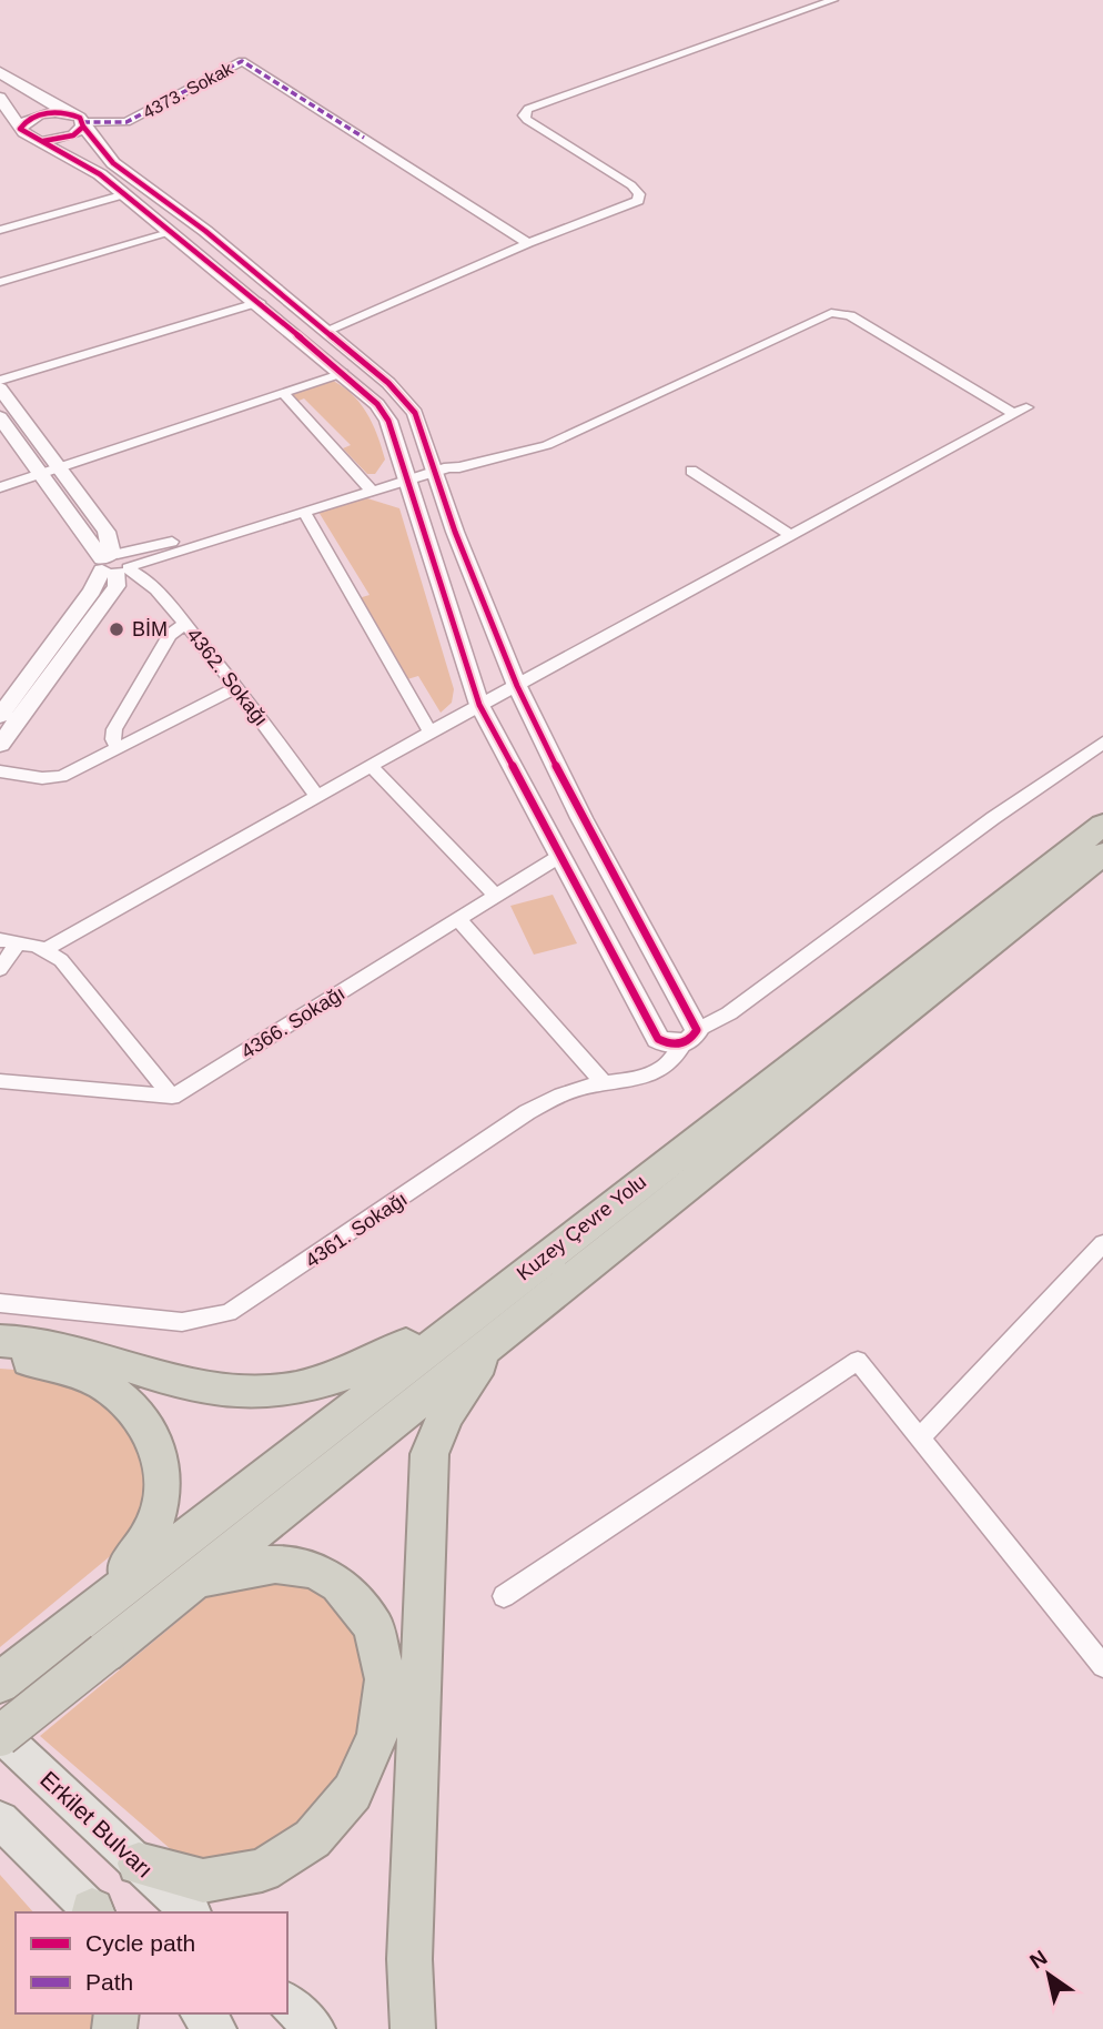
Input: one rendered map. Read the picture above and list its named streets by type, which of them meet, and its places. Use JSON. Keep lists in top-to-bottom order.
{
  "streets": {
    "highway": ["Kuzey Çevre Yolu"],
    "main road": ["Erkilet Bulvarı"],
    "street": [
      "4373. Sokak",
      "4362. Sokağı",
      "4366. Sokağı",
      "4361. Sokağı"
    ]
  },
  "crossings": [
    ["Kuzey Çevre Yolu", "Erkilet Bulvarı"]
  ],
  "places": ["BİM"],
  "legend": ["Cycle path", "Path"],
  "north": "top left"
}
